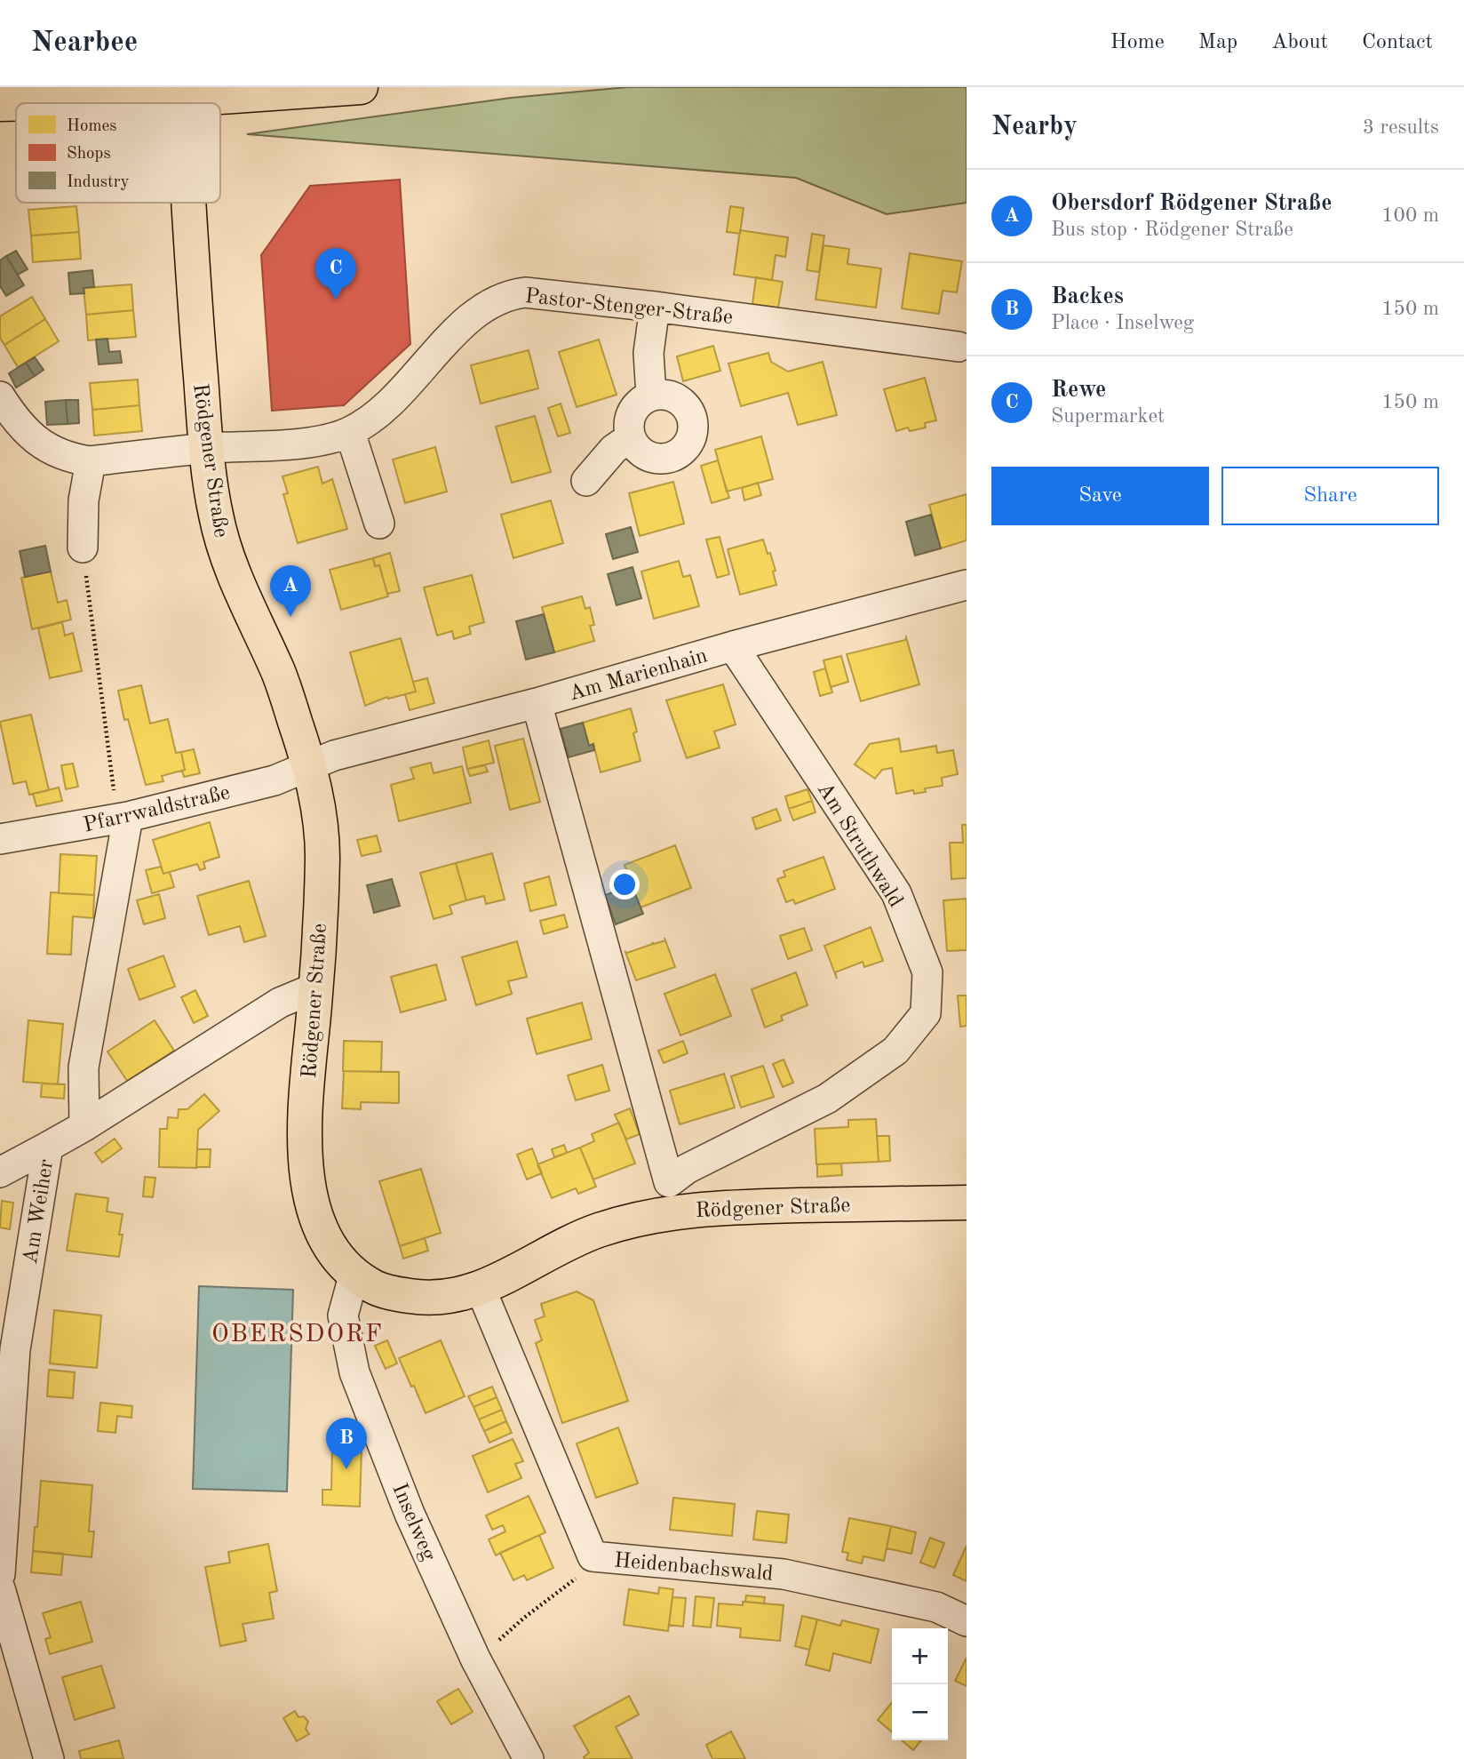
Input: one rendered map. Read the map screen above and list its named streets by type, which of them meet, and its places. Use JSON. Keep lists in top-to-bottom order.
{
  "streets": {
    "main road": ["Rödgener Straße"],
    "street": [
      "Pastor-Stenger-Straße",
      "Am Marienhain",
      "Pfarrwaldstraße",
      "Am Struthwald",
      "Am Weiher",
      "Inselweg",
      "Heidenbachswald"
    ]
  },
  "crossings": [
    ["Pastor-Stenger-Straße", "Rödgener Straße"],
    ["Rödgener Straße", "Am Marienhain"],
    ["Rödgener Straße", "Pfarrwaldstraße"],
    ["Rödgener Straße", "Am Struthwald"],
    ["Rödgener Straße", "Am Weiher"],
    ["Rödgener Straße", "Inselweg"],
    ["Rödgener Straße", "Heidenbachswald"],
    ["Am Marienhain", "Pfarrwaldstraße"],
    ["Am Marienhain", "Am Struthwald"]
  ],
  "districts": ["OBERSDORF"],
  "legend": ["Homes", "Shops", "Industry"],
  "page": {
    "header": "Nearbee",
    "nav": [
      "Home",
      "Map",
      "About",
      "Contact"
    ],
    "heading": ["Nearby", "3 results"],
    "list": [
      {
        "mark": "A",
        "name": "Obersdorf Rödgener Straße",
        "note": "Bus stop · Rödgener Straße",
        "value": "100 m"
      },
      {
        "mark": "B",
        "name": "Backes",
        "note": "Place · Inselweg",
        "value": "150 m"
      },
      {
        "mark": "C",
        "name": "Rewe",
        "note": "Supermarket",
        "value": "150 m"
      }
    ],
    "pins": ["C", "A", "B"],
    "buttons": ["Save", "Share"],
    "map_buttons": ["+", "−"]
  }
}
